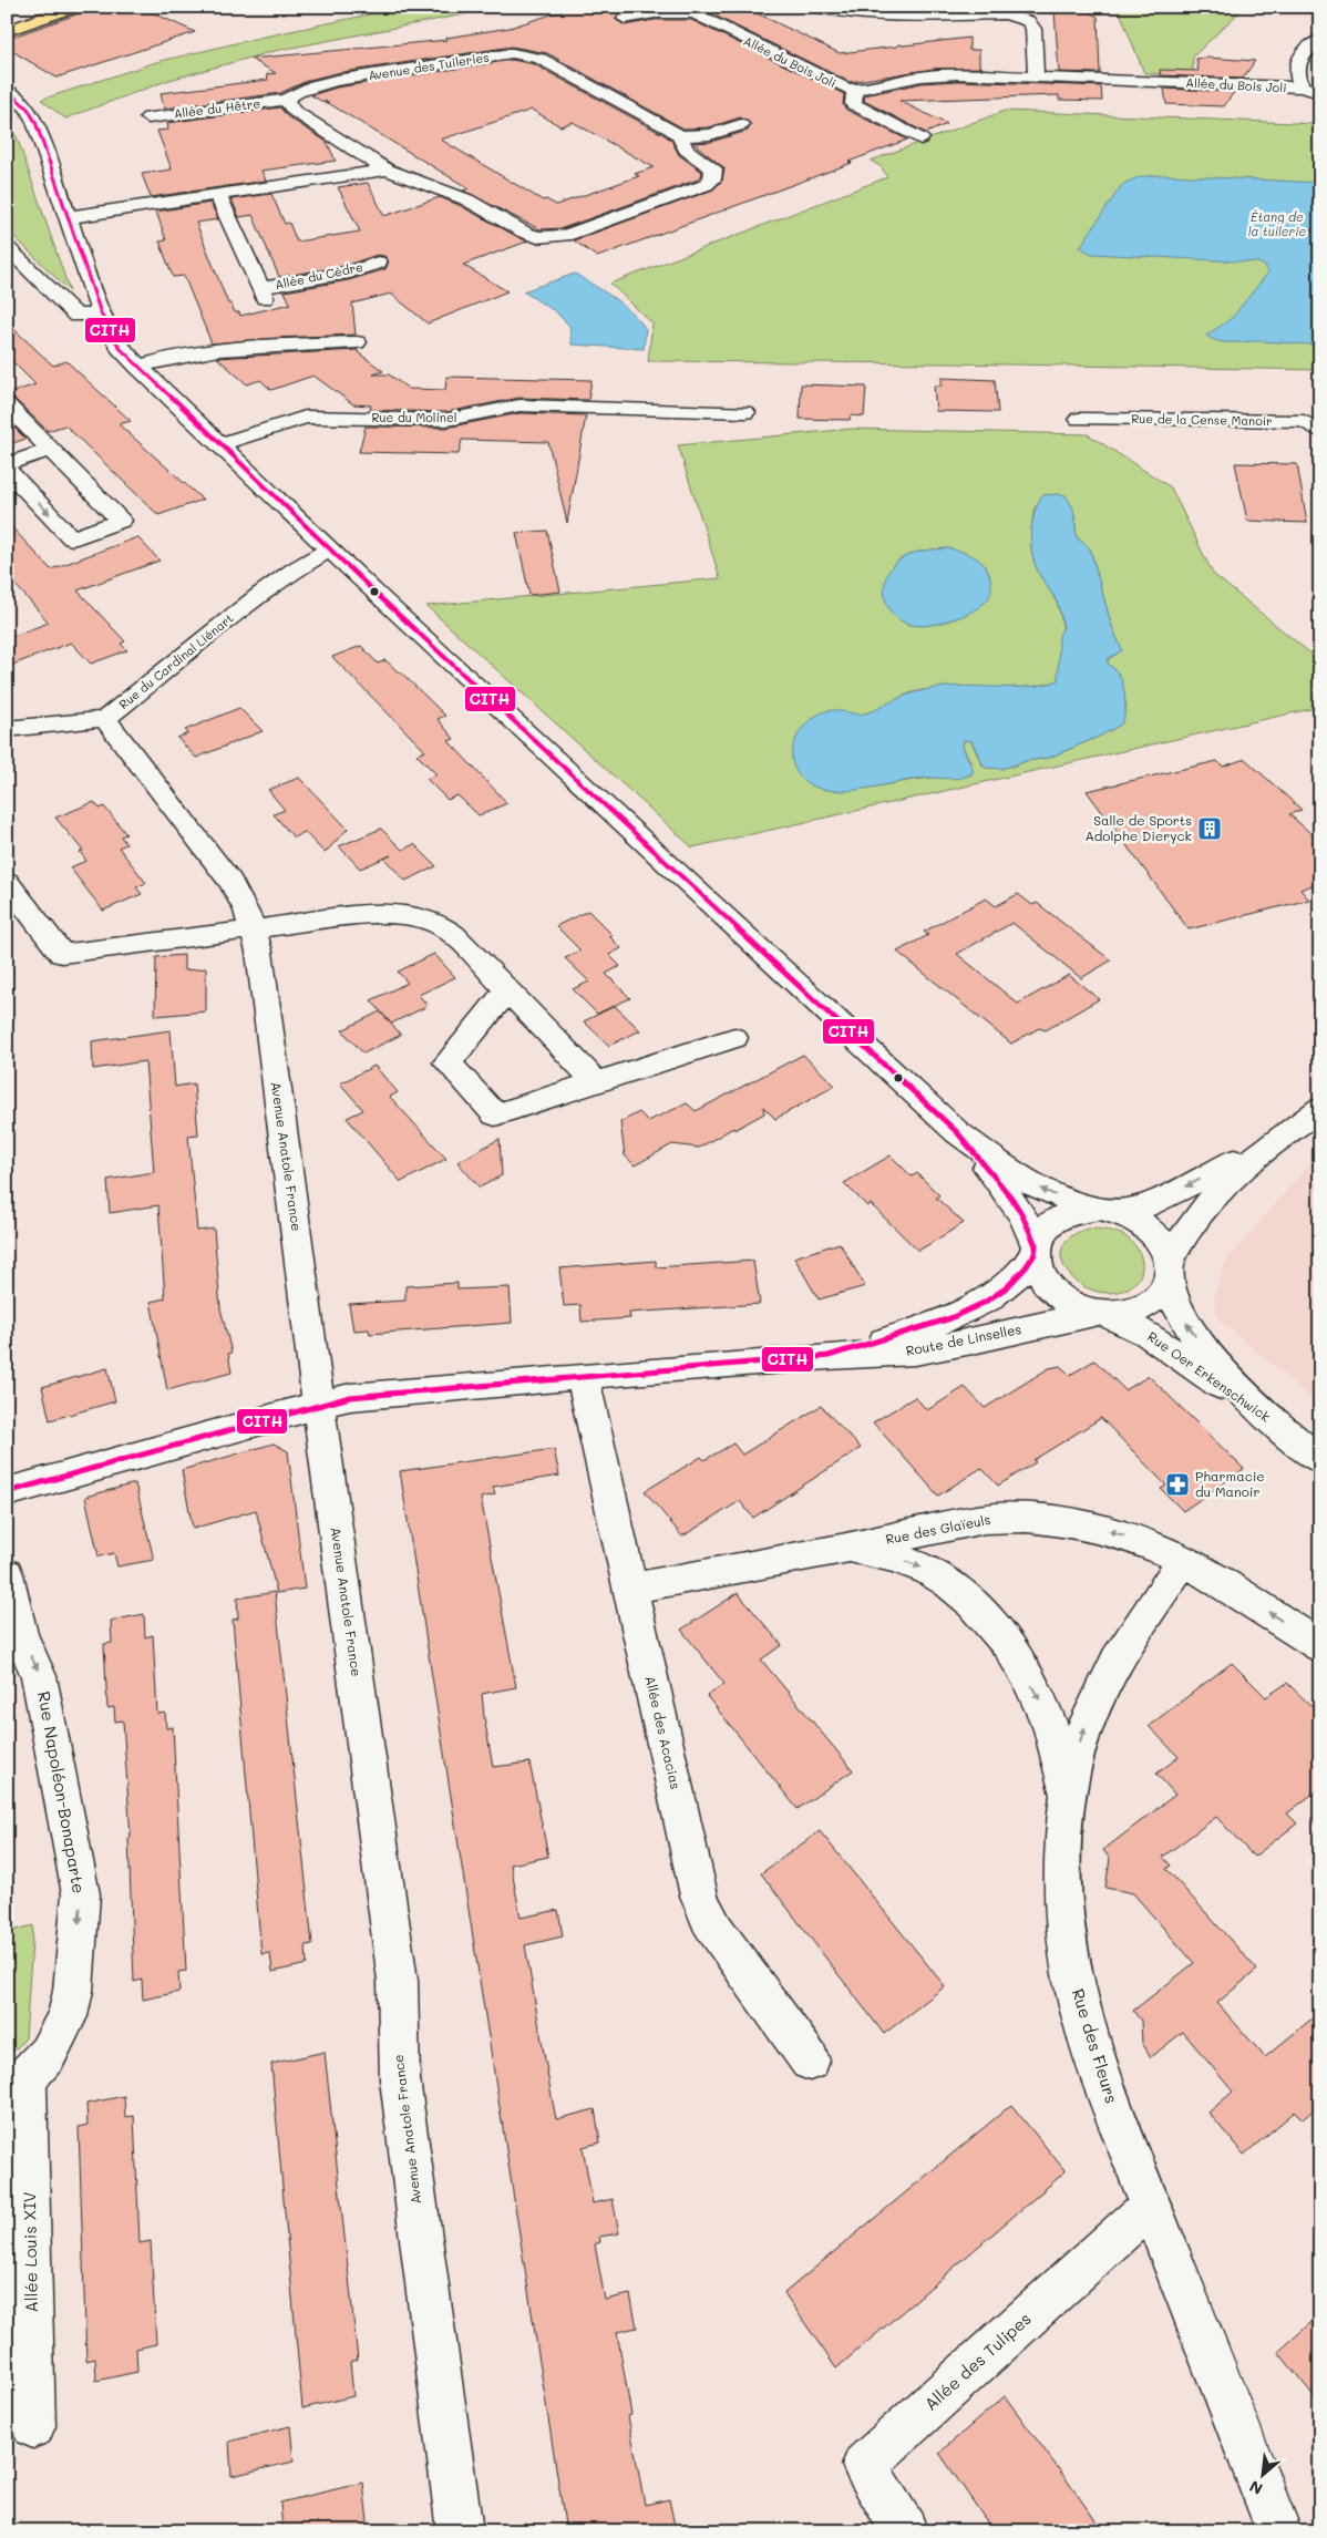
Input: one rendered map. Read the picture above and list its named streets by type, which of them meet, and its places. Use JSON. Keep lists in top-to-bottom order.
{
  "streets": {
    "street": [
      "Allée du Bois Joli",
      "Avenue des Tuileries",
      "Allée du Hêtre",
      "Allée du Cèdre",
      "Rue du Molinel",
      "Rue de la Cense Manoir",
      "Rue du Cardinal Liénart",
      "Avenue Anatole France",
      "Route de Linselles",
      "Rue Oer Erkenschwick",
      "Rue des Glaïeuls",
      "Allée des Acacias",
      "Rue Napoléon-Bonaparte",
      "Rue des Fleurs",
      "Allée Louis XIV",
      "Allée des Tulipes"
    ]
  },
  "crossings": [
    ["Avenue des Tuileries", "Allée du Hêtre"],
    ["Avenue des Tuileries", "Allée du Cèdre"],
    ["Rue du Cardinal Liénart", "Avenue Anatole France"],
    ["Avenue Anatole France", "Route de Linselles"],
    ["Route de Linselles", "Rue Oer Erkenschwick"],
    ["Route de Linselles", "Allée des Acacias"],
    ["Rue des Glaïeuls", "Allée des Acacias"],
    ["Rue des Glaïeuls", "Rue des Fleurs"],
    ["Rue Napoléon-Bonaparte", "Allée Louis XIV"],
    ["Rue des Fleurs", "Allée des Tulipes"]
  ],
  "one_way": ["Rue des Glaïeuls", "Rue Napoléon-Bonaparte"],
  "water": ["Étang de la tuilerie"],
  "places": {
    "building": ["Salle de Sports Adolphe Dieryck"],
    "pharmacy": ["Pharmacie du Manoir"]
  },
  "lines": ["transit line CITH"],
  "north": "bottom left"
}
